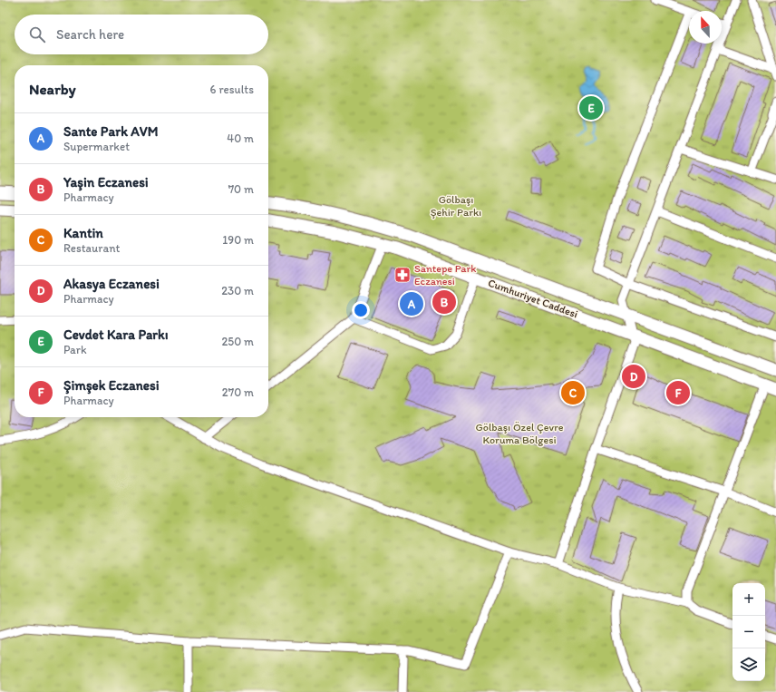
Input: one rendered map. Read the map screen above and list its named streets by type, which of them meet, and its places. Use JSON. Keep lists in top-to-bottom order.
{
  "streets": {
    "main road": ["Cumhuriyet Caddesi"]
  },
  "parks": ["Gölbaşı Şehir Parkı", "Gölbaşı Özel Çevre Koruma Bölgesi"],
  "places": {
    "pharmacy": ["Santepe Park Eczanesi"]
  },
  "north": "top",
  "page": {
    "search": "Search here",
    "heading": ["Nearby", "6 results"],
    "pins": [
      "E",
      "B",
      "A",
      "D",
      "C",
      "F"
    ],
    "list": [
      {
        "mark": "A",
        "name": "Sante Park AVM",
        "note": "Supermarket",
        "value": "40 m"
      },
      {
        "mark": "B",
        "name": "Yaşin Eczanesi",
        "note": "Pharmacy",
        "value": "70 m"
      },
      {
        "mark": "C",
        "name": "Kantin",
        "note": "Restaurant",
        "value": "190 m"
      },
      {
        "mark": "D",
        "name": "Akasya Eczanesi",
        "note": "Pharmacy",
        "value": "230 m"
      },
      {
        "mark": "E",
        "name": "Cevdet Kara Parkı",
        "note": "Park",
        "value": "250 m"
      },
      {
        "mark": "F",
        "name": "Şimşek Eczanesi",
        "note": "Pharmacy",
        "value": "270 m"
      }
    ],
    "map_buttons": ["+", "−"]
  }
}
